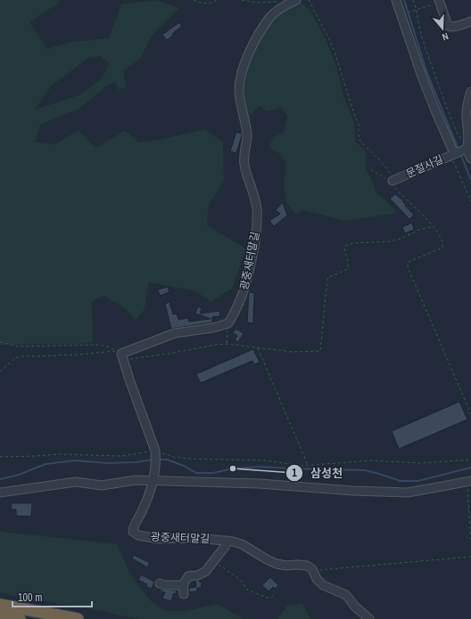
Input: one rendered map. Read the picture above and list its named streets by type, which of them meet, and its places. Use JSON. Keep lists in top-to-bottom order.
{
  "streets": {
    "street": ["문절사길", "광중새터말길"]
  },
  "places": ["삼성천"],
  "scale_bar": "100 m",
  "north": "bottom"
}
